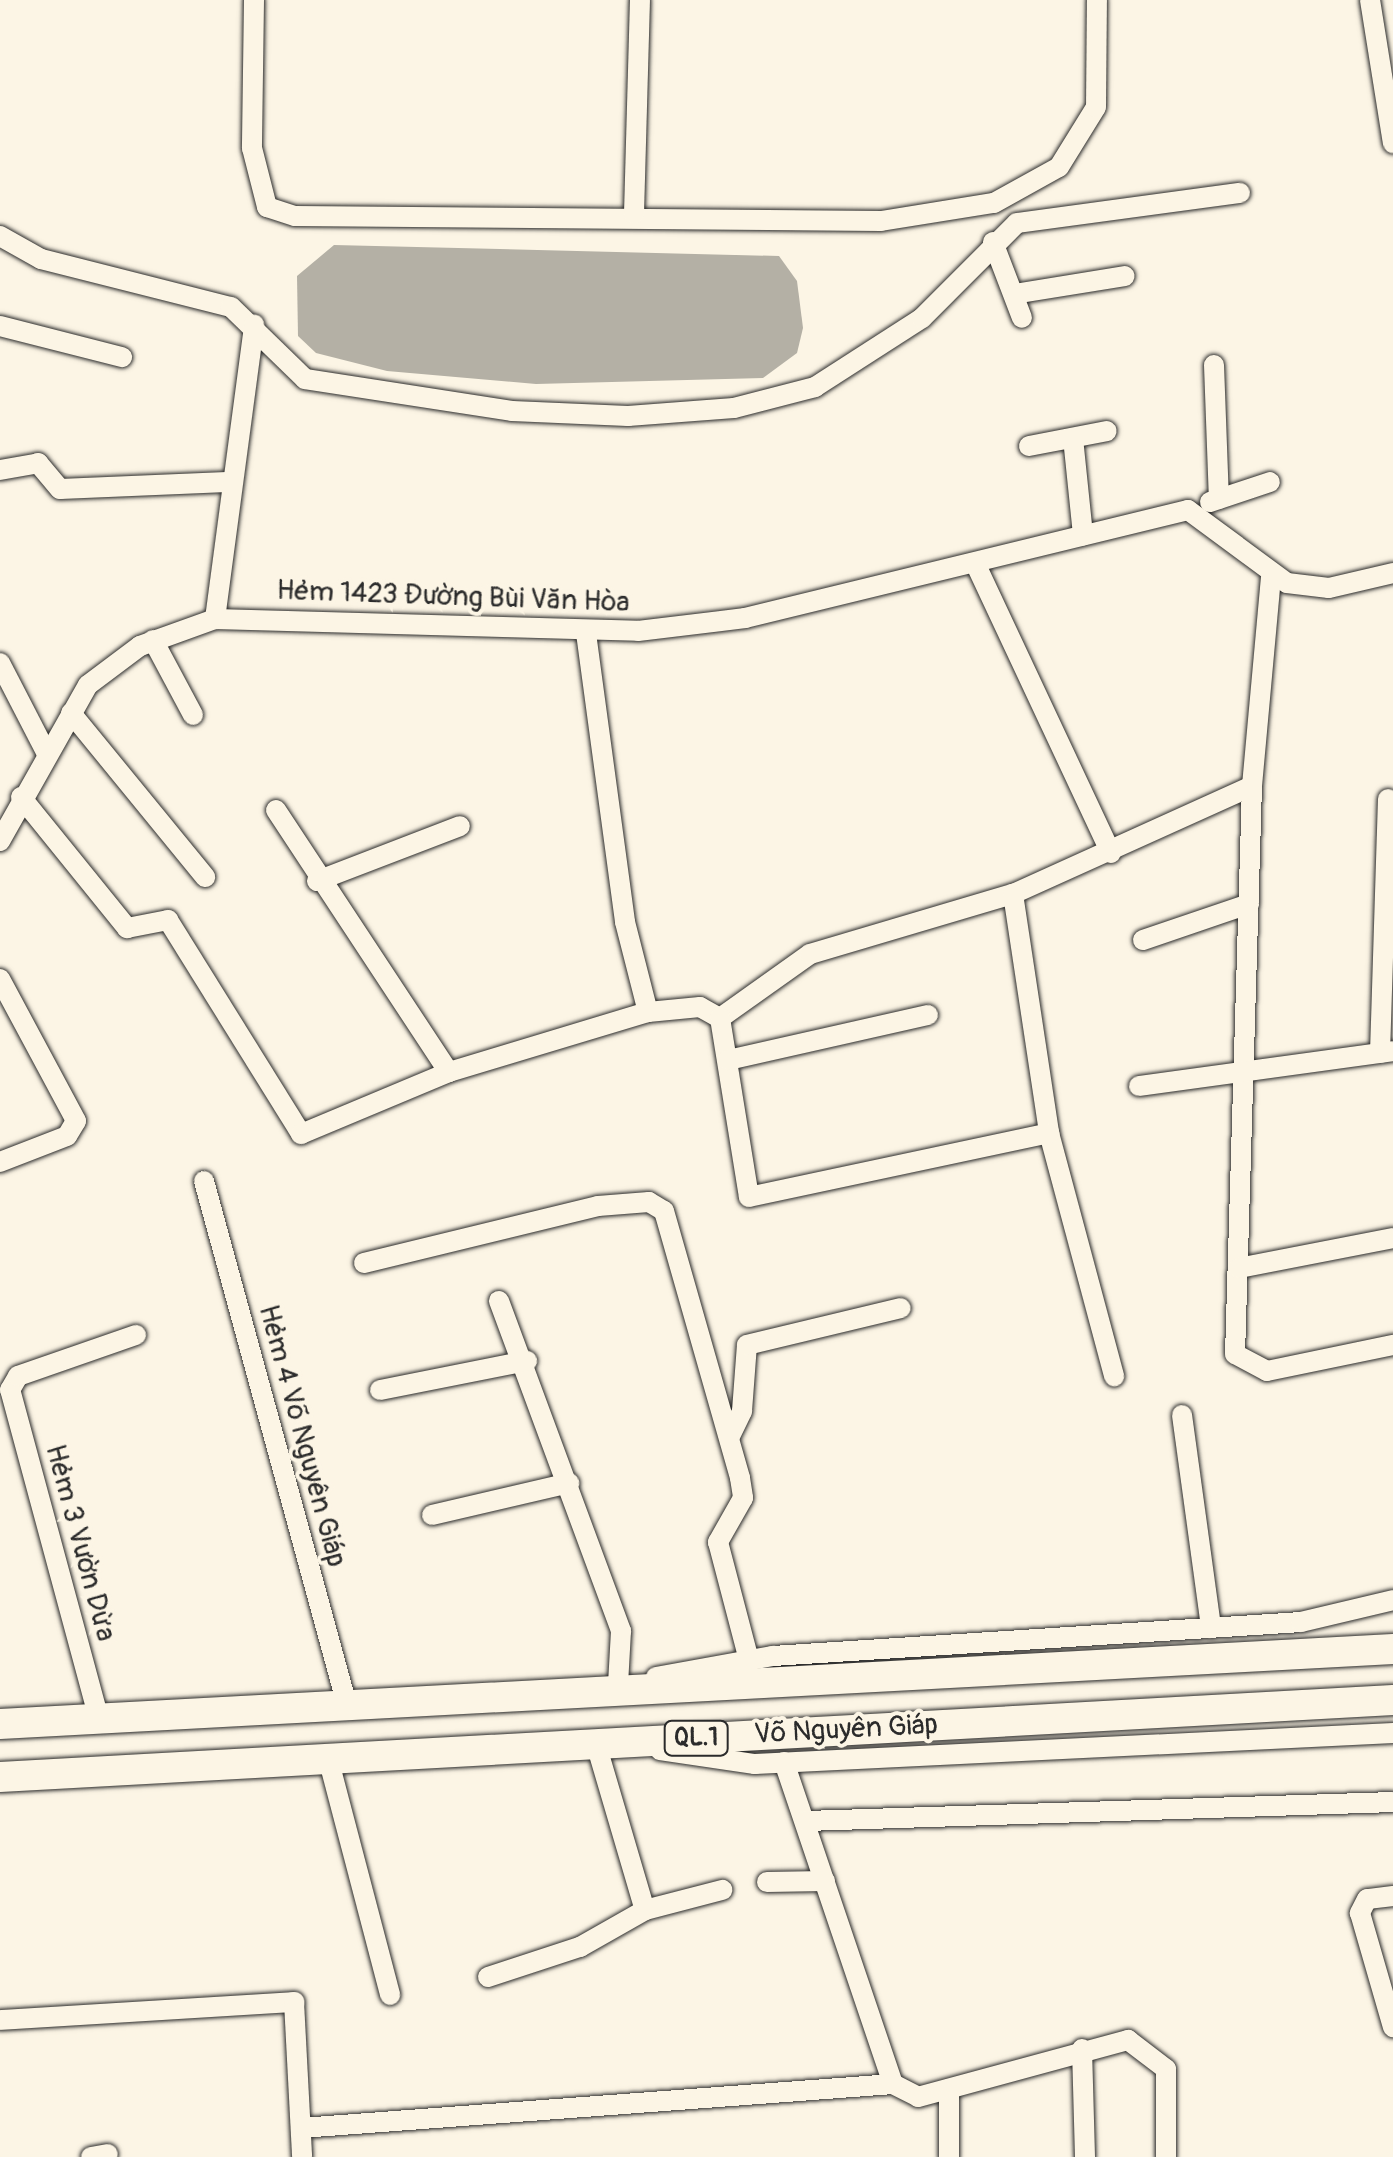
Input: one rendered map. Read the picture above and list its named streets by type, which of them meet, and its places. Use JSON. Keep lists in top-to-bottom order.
{
  "streets": {
    "highway": ["Võ Nguyên Giáp", "QL.1"],
    "street": ["Hẻm 1423 Đường Bùi Văn Hòa", "Hẻm 4 Võ Nguyên Giáp", "Hẻm 3 Vườn Dừa"]
  },
  "crossings": [
    ["Hẻm 4 Võ Nguyên Giáp", "Võ Nguyên Giáp"],
    ["Hẻm 3 Vườn Dừa", "Võ Nguyên Giáp"]
  ]
}
